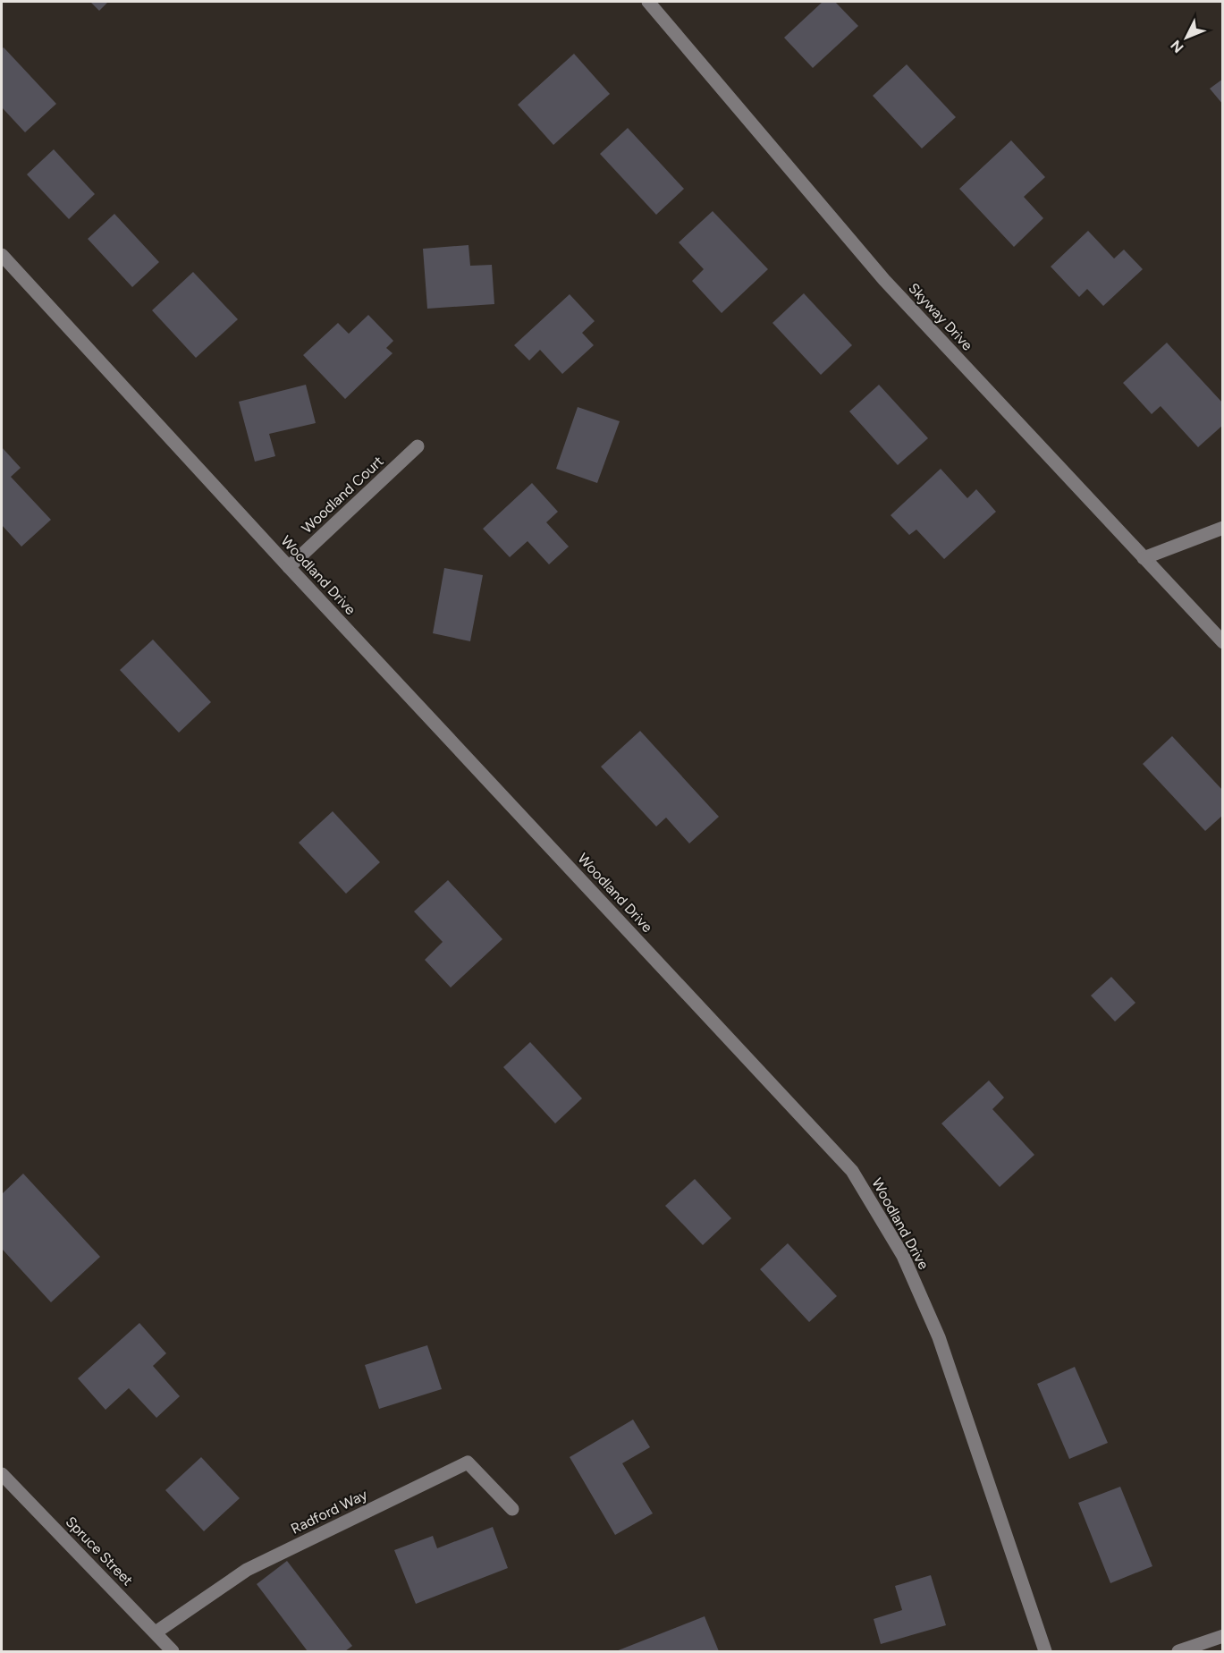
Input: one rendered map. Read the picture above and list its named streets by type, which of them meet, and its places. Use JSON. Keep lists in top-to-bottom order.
{
  "streets": {
    "street": [
      "Skyway Drive",
      "Woodland Court",
      "Woodland Drive",
      "Radford Way",
      "Spruce Street"
    ]
  },
  "crossings": [
    ["Woodland Court", "Woodland Drive"],
    ["Radford Way", "Spruce Street"]
  ],
  "north": "bottom left"
}
